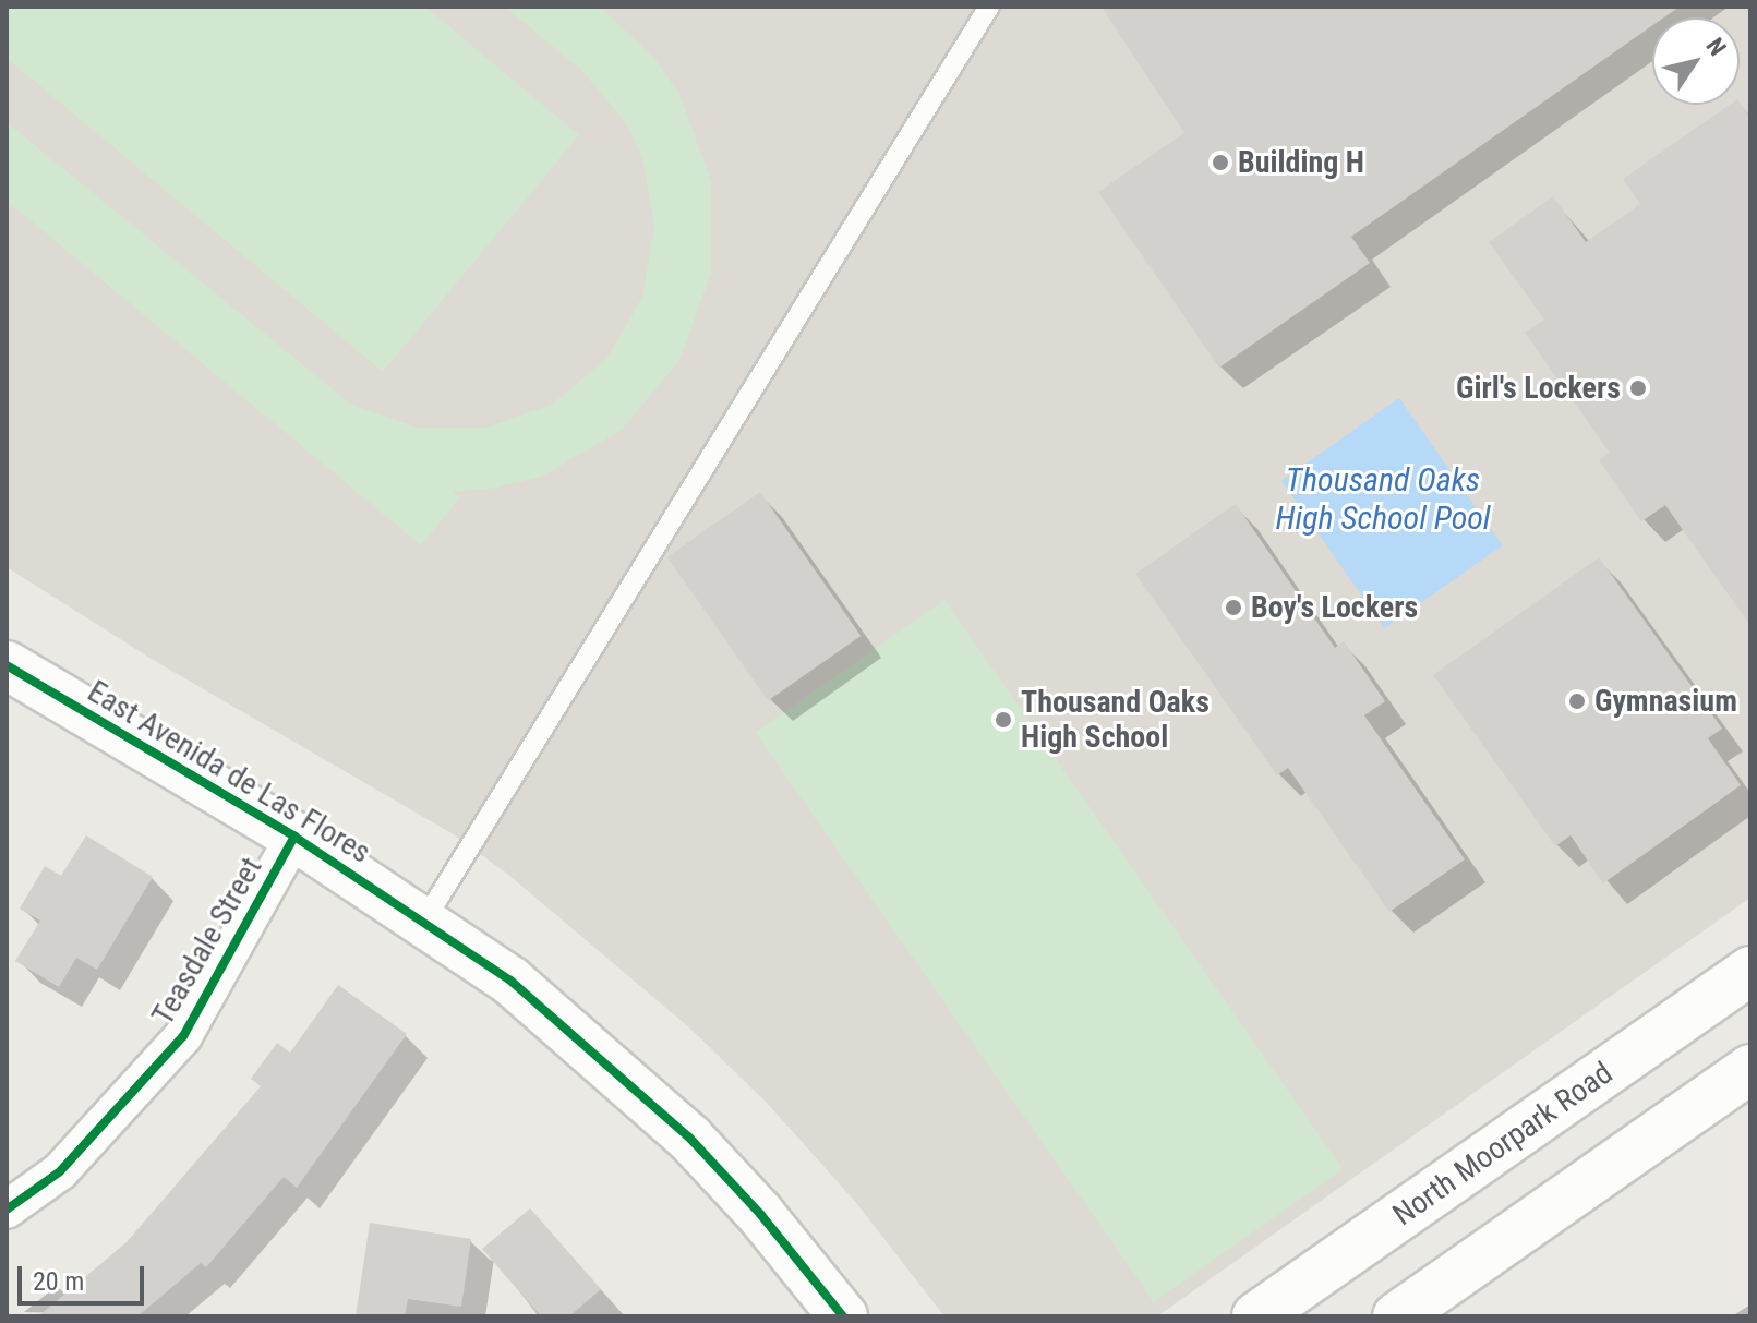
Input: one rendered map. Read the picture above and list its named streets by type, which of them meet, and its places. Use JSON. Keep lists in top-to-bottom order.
{
  "streets": {
    "street": ["East Avenida de Las Flores", "Teasdale Street", "North Moorpark Road"]
  },
  "crossings": [
    ["East Avenida de Las Flores", "Teasdale Street"]
  ],
  "water": ["Thousand Oaks High School Pool"],
  "places": [
    "Building H",
    "Girl's Lockers",
    "Boy's Lockers",
    "Gymnasium",
    "Thousand Oaks High School"
  ],
  "scale_bar": "20 m",
  "north": "top right"
}
